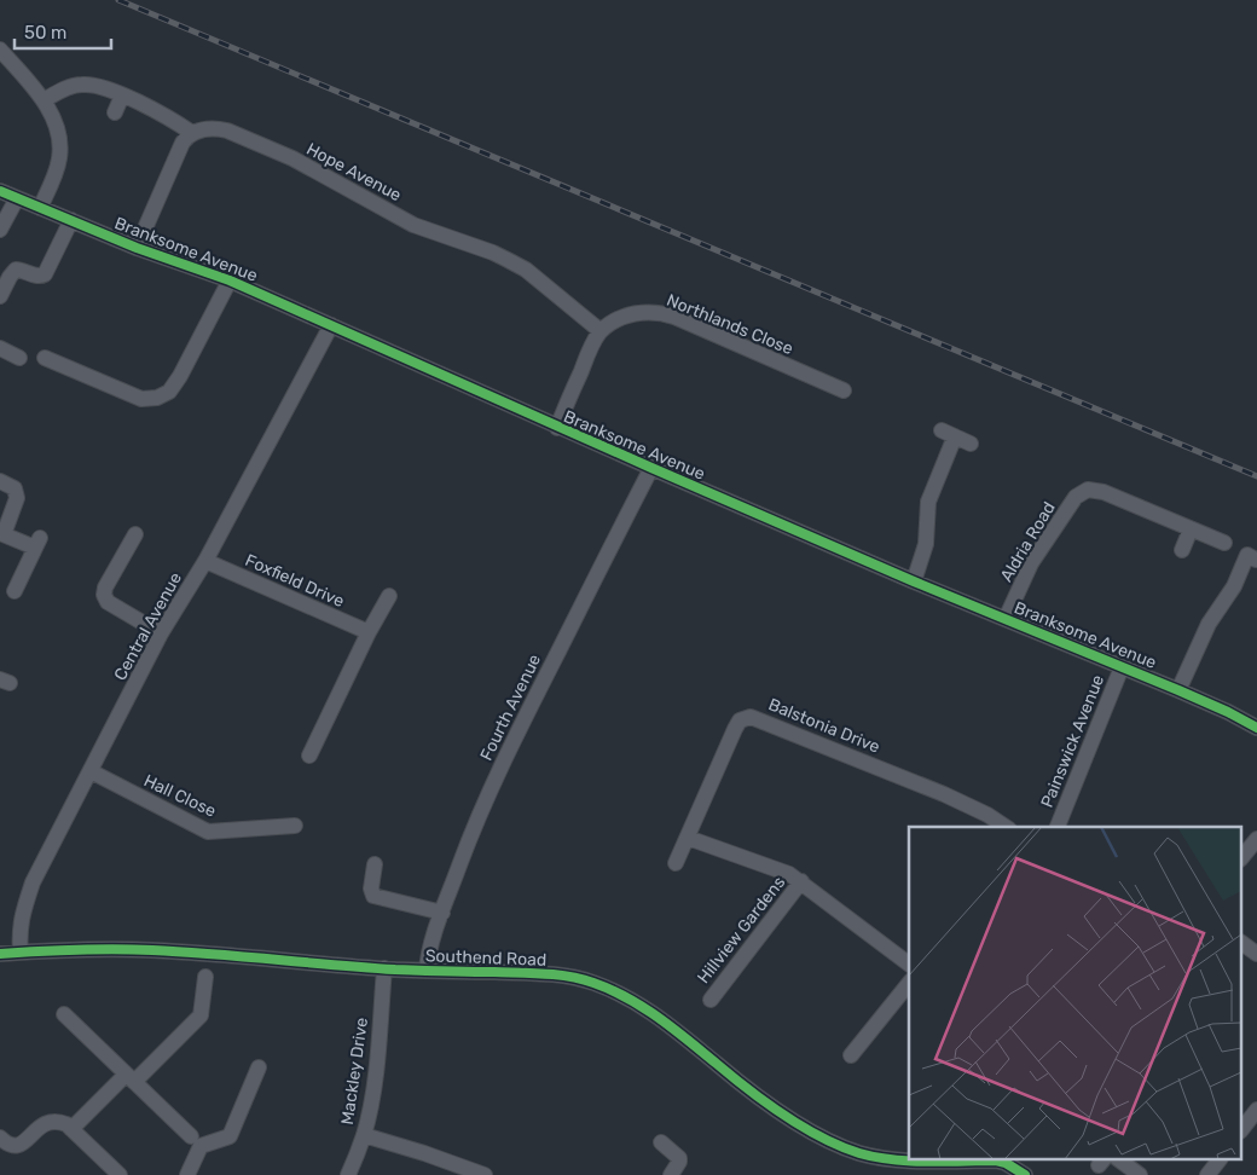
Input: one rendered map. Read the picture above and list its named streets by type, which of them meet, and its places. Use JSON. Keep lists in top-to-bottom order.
{
  "streets": {
    "street": [
      "Hope Avenue",
      "Branksome Avenue",
      "Northlands Close",
      "Aldria Road",
      "Foxfield Drive",
      "Central Avenue",
      "Fourth Avenue",
      "Balstonia Drive",
      "Painswick Avenue",
      "Hall Close",
      "Hillview Gardens",
      "Southend Road",
      "Mackley Drive"
    ]
  },
  "crossings": [
    ["Hope Avenue", "Northlands Close"],
    ["Branksome Avenue", "Aldria Road"],
    ["Branksome Avenue", "Central Avenue"],
    ["Branksome Avenue", "Fourth Avenue"],
    ["Branksome Avenue", "Painswick Avenue"],
    ["Foxfield Drive", "Central Avenue"],
    ["Central Avenue", "Hall Close"],
    ["Central Avenue", "Southend Road"],
    ["Fourth Avenue", "Southend Road"],
    ["Southend Road", "Mackley Drive"]
  ],
  "scale_bar": "50 m"
}
